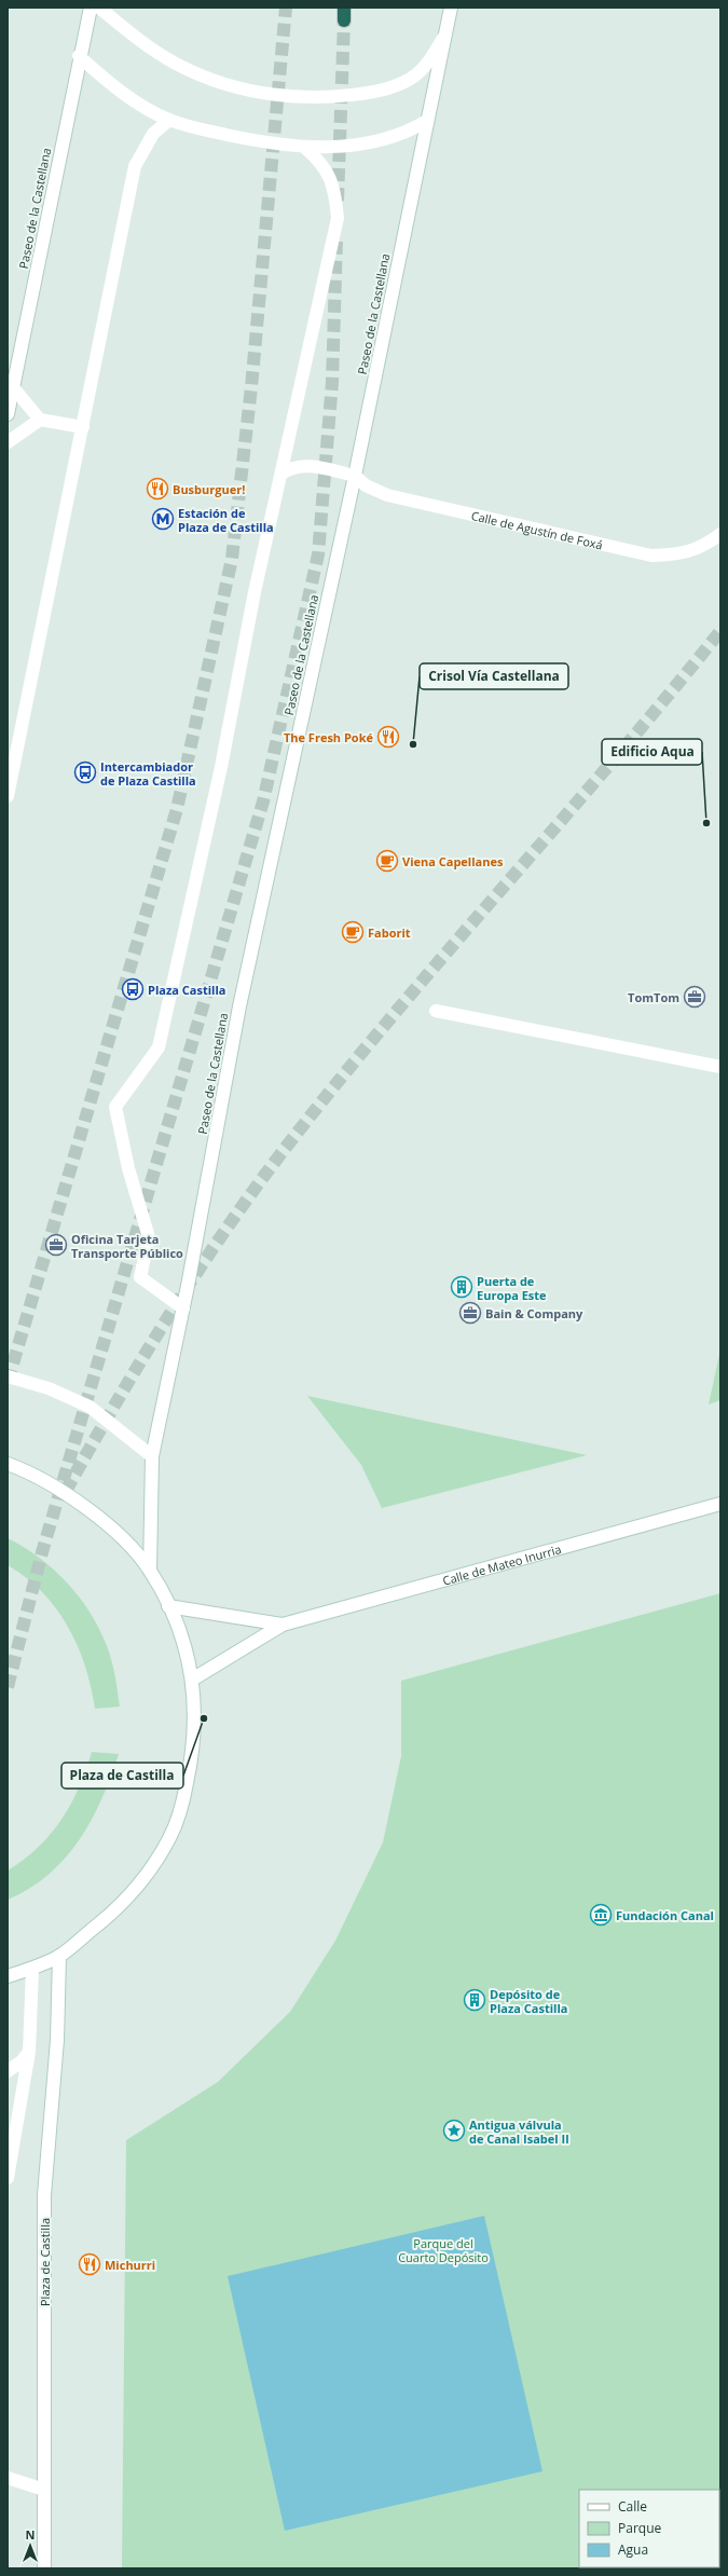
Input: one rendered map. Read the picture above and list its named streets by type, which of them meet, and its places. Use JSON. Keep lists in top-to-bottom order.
{
  "streets": {
    "main road": [
      "Paseo de la Castellana",
      "Calle de Agustín de Foxá",
      "Calle de Mateo Inurria",
      "Plaza de Castilla"
    ]
  },
  "crossings": [
    ["Paseo de la Castellana", "Calle de Agustín de Foxá"]
  ],
  "parks": ["Parque del Cuarto Depósito"],
  "places": {
    "restaurant": ["Busburguer!", "The Fresh Poké", "Michurri"],
    "metro station": ["Estación de Plaza de Castilla"],
    "other": ["Crisol Vía Castellana", "Edificio Aqua", "Plaza de Castilla"],
    "bus stop": ["Intercambiador de Plaza Castilla", "Plaza Castilla"],
    "cafe": ["Viena Capellanes", "Faborit"],
    "office": ["TomTom", "Oficina Tarjeta Transporte Público", "Bain & Company"],
    "building": ["Puerta de Europa Este", "Depósito de Plaza Castilla"],
    "museum": ["Fundación Canal"],
    "place": ["Antigua válvula de Canal Isabel Il"]
  },
  "legend": ["Calle", "Parque", "Agua"],
  "north": "top"
}
